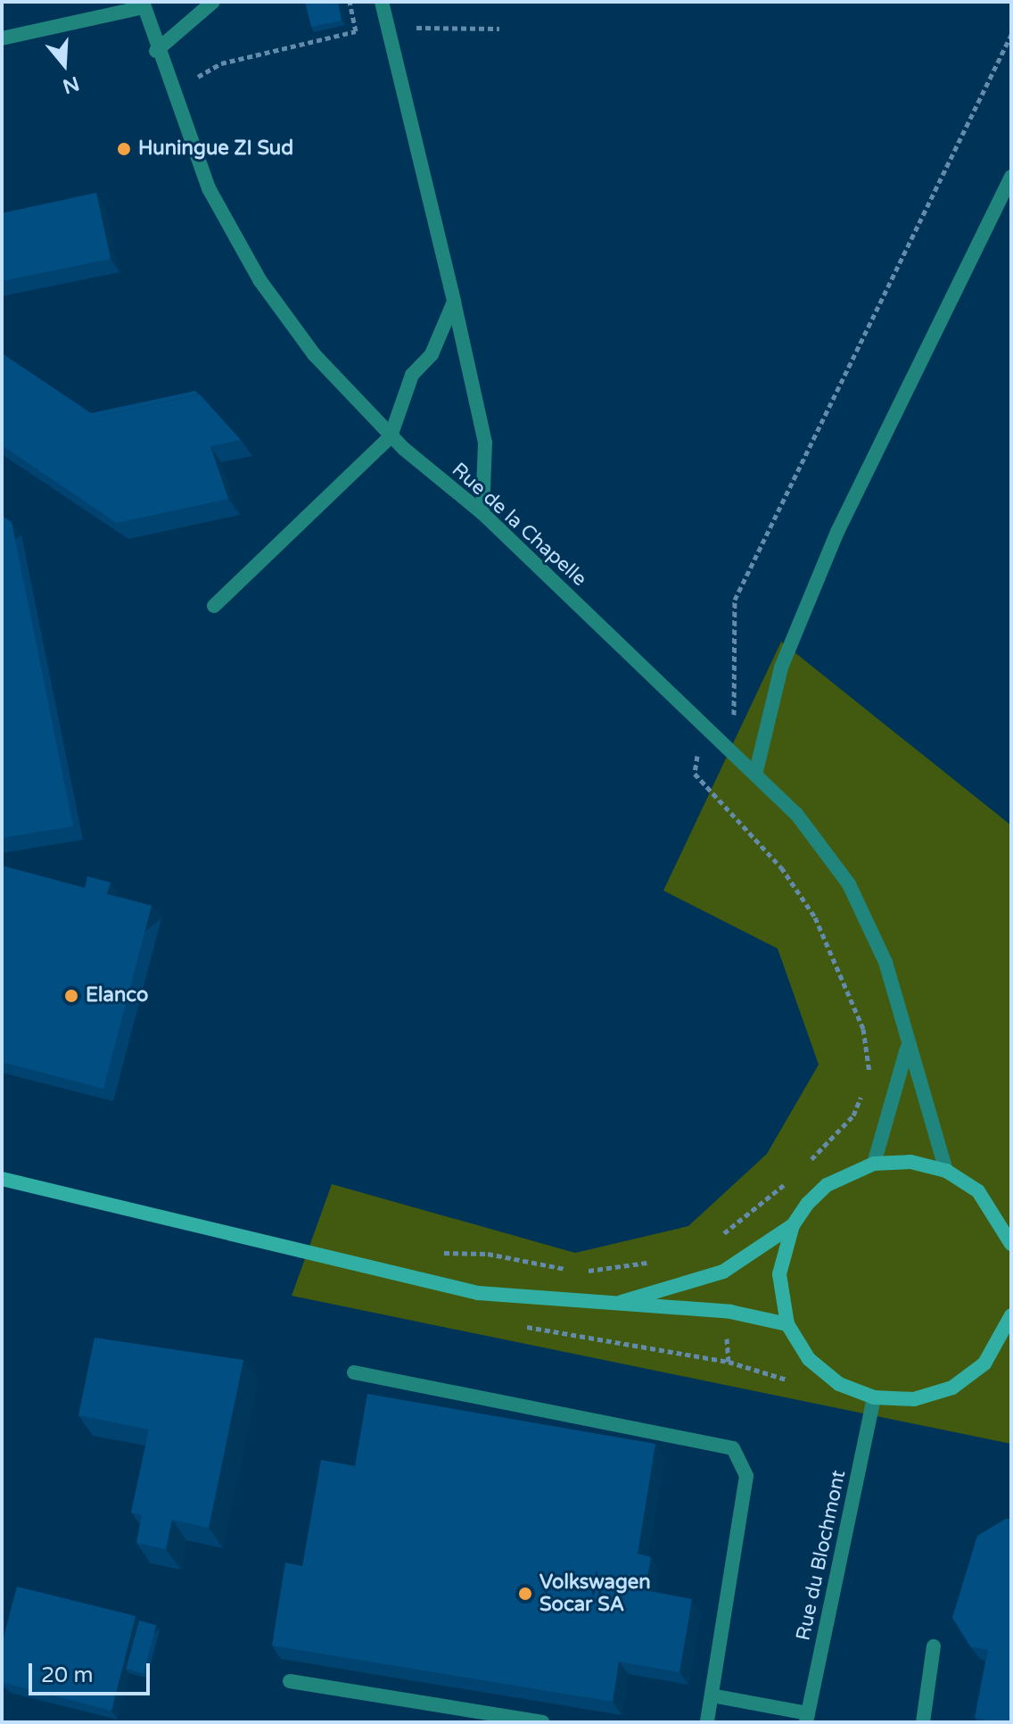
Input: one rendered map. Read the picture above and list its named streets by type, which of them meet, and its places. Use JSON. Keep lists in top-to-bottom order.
{
  "streets": {
    "street": ["Rue de la Chapelle", "Rue du Blochmont"]
  },
  "places": ["Huningue ZI Sud", "Elanco", "Volkswagen Socar SA"],
  "scale_bar": "20 m",
  "north": "bottom"
}
